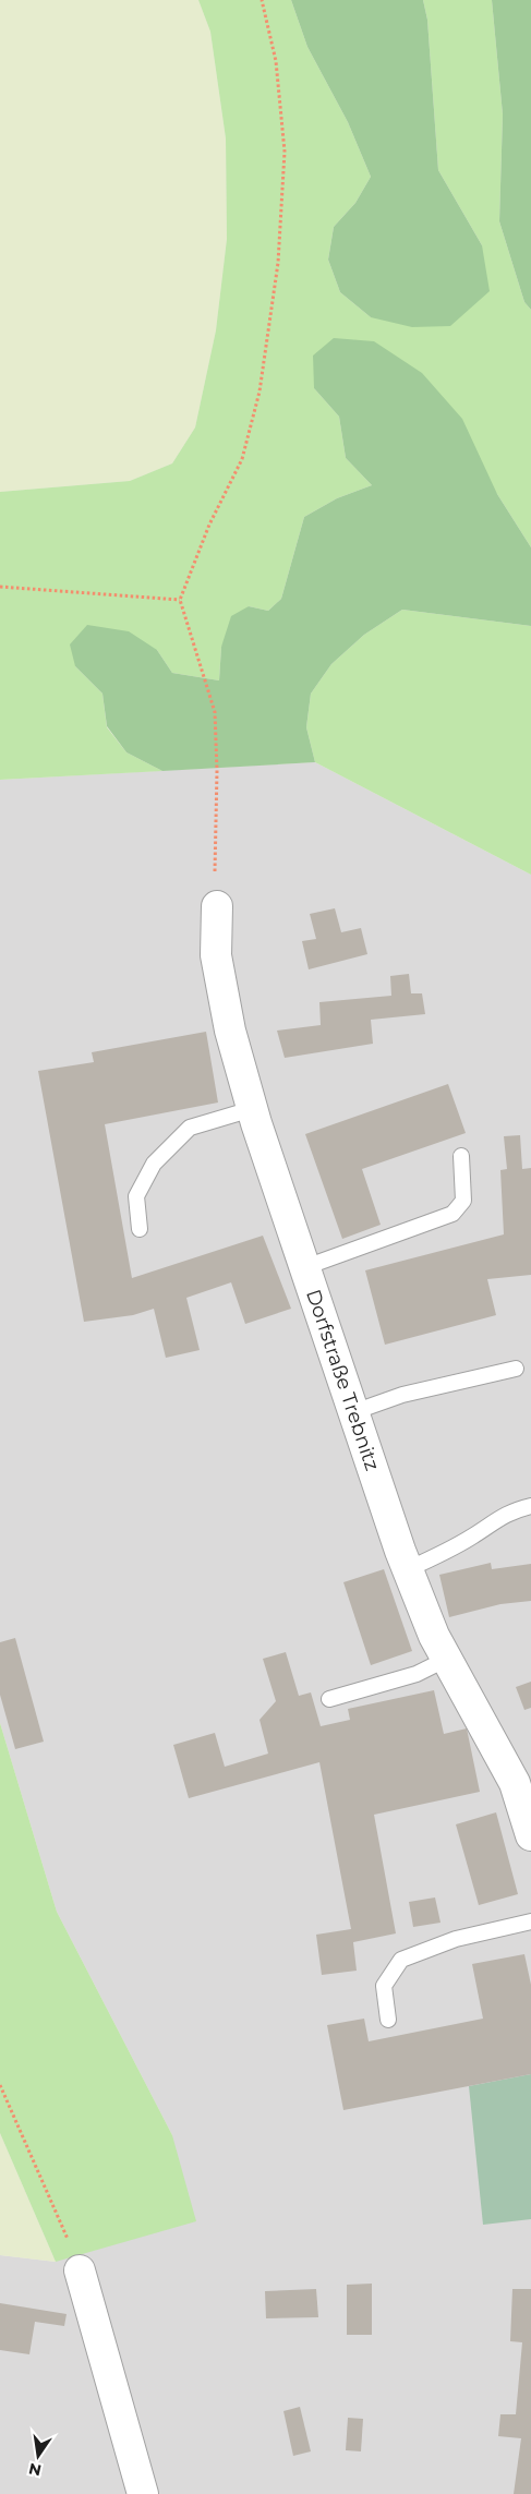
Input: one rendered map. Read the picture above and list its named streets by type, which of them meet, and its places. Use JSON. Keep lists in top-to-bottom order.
{
  "streets": {
    "street": ["Dorfstraße Trebnitz"]
  },
  "north": "bottom"
}
